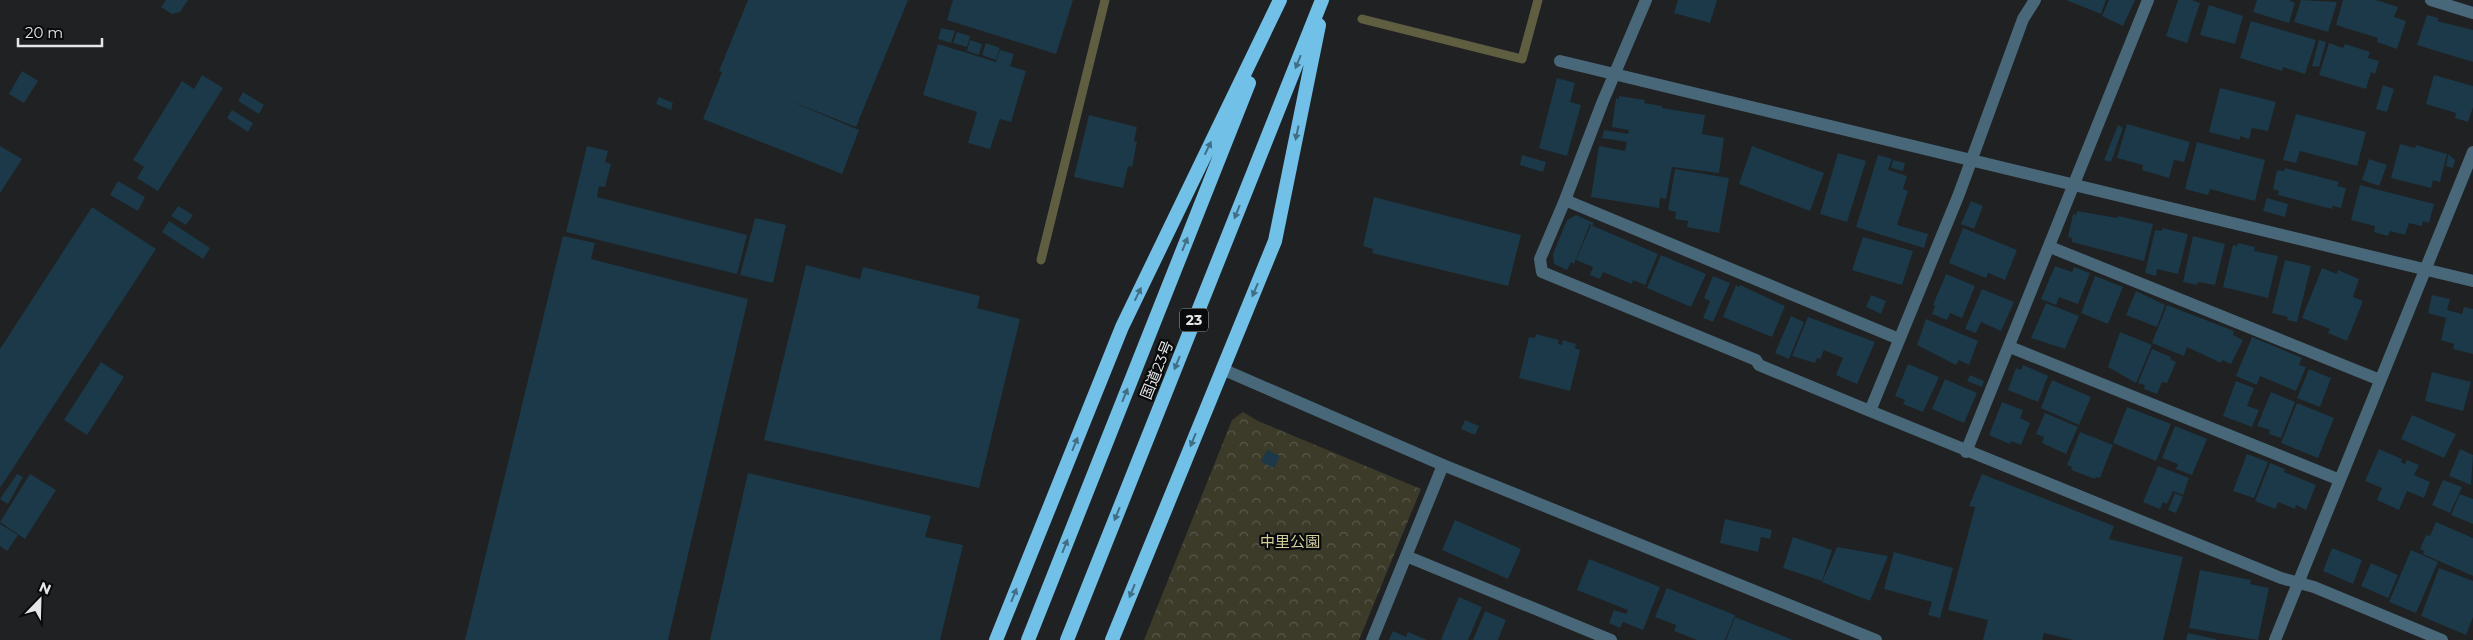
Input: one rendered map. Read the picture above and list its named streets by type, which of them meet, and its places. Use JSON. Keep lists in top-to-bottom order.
{
  "streets": {
    "highway": ["23", "国道23号"]
  },
  "parks": ["中里公園"],
  "scale_bar": "20 m",
  "north": "top right"
}
